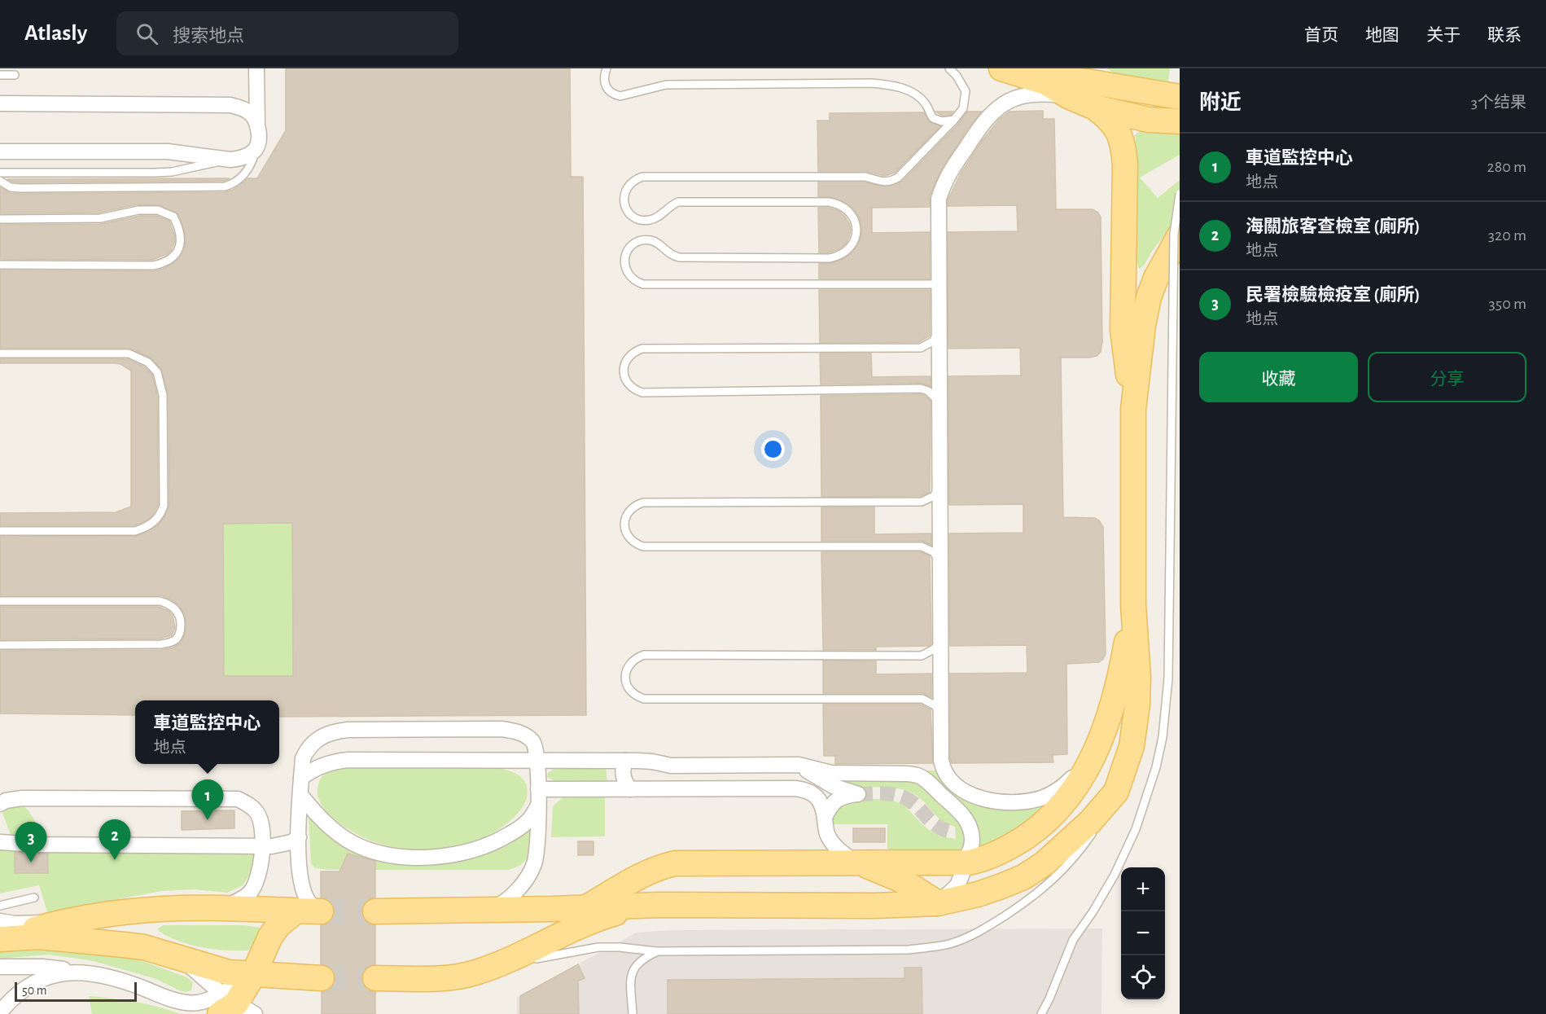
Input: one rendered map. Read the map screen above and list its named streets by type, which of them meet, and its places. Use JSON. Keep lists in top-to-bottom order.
{
  "scale_bar": "50 m",
  "page": {
    "header": "Atlasly",
    "search": "搜索地点",
    "nav": [
      "首页",
      "地图",
      "关于",
      "联系"
    ],
    "heading": ["附近", "3个结果"],
    "list": [
      {
        "mark": "1",
        "name": "車道監控中心",
        "note": "地点",
        "value": "280 m"
      },
      {
        "mark": "2",
        "name": "海關旅客查檢室 (廁所)",
        "note": "地点",
        "value": "320 m"
      },
      {
        "mark": "3",
        "name": "民署檢驗檢疫室 (廁所)",
        "note": "地点",
        "value": "350 m"
      }
    ],
    "buttons": ["收藏", "分享"],
    "popup": ["車道監控中心", "地点"],
    "pins": ["1", "2", "3"],
    "map_buttons": ["+", "−"],
    "scale": "50 m"
  }
}
